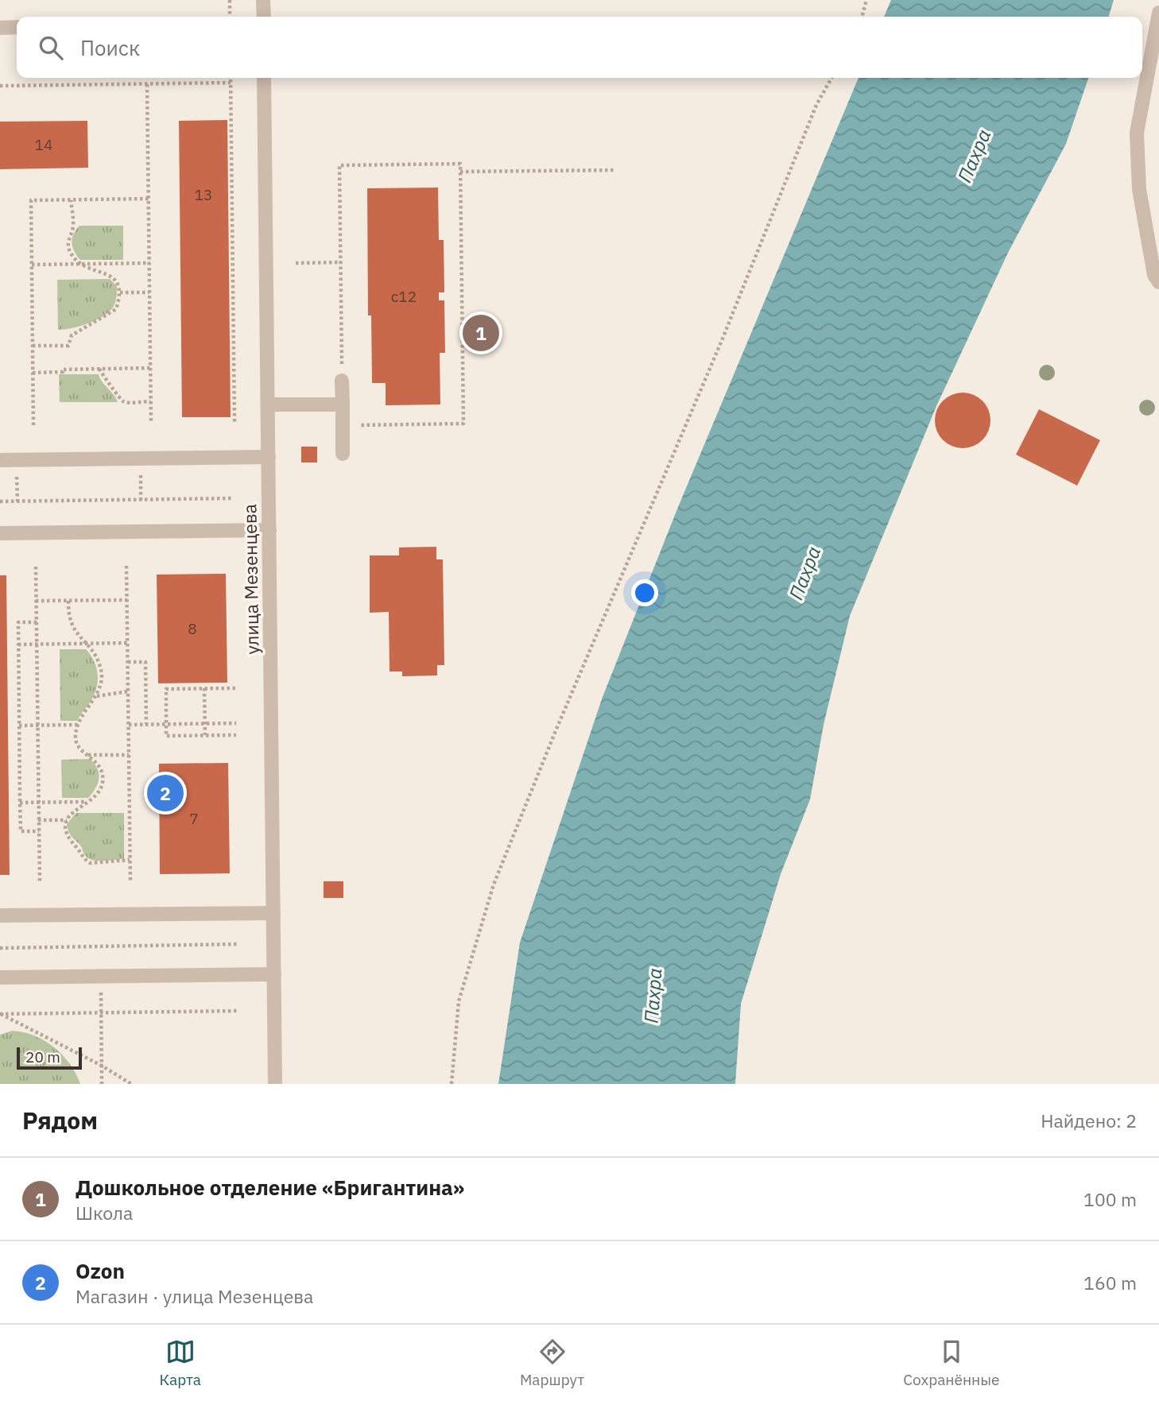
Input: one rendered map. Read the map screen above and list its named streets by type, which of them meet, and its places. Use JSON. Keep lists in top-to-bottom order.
{
  "streets": {
    "street": ["улица Мезенцева"]
  },
  "water": ["Пахра"],
  "house_numbers": [
    "14",
    "13",
    "с12",
    "8",
    "7"
  ],
  "scale_bar": "20 m",
  "page": {
    "search": "Поиск",
    "pins": ["1", "2"],
    "scale": "20 m",
    "heading": ["Рядом", "Найдено: 2"],
    "list": [
      {
        "mark": "1",
        "name": "Дошкольное отделение «Бригантина»",
        "note": "Школа",
        "value": "100 m"
      },
      {
        "mark": "2",
        "name": "Ozon",
        "note": "Магазин · улица Мезенцева",
        "value": "160 m"
      }
    ],
    "nav": ["Карта", "Маршрут", "Сохранённые"]
  }
}
